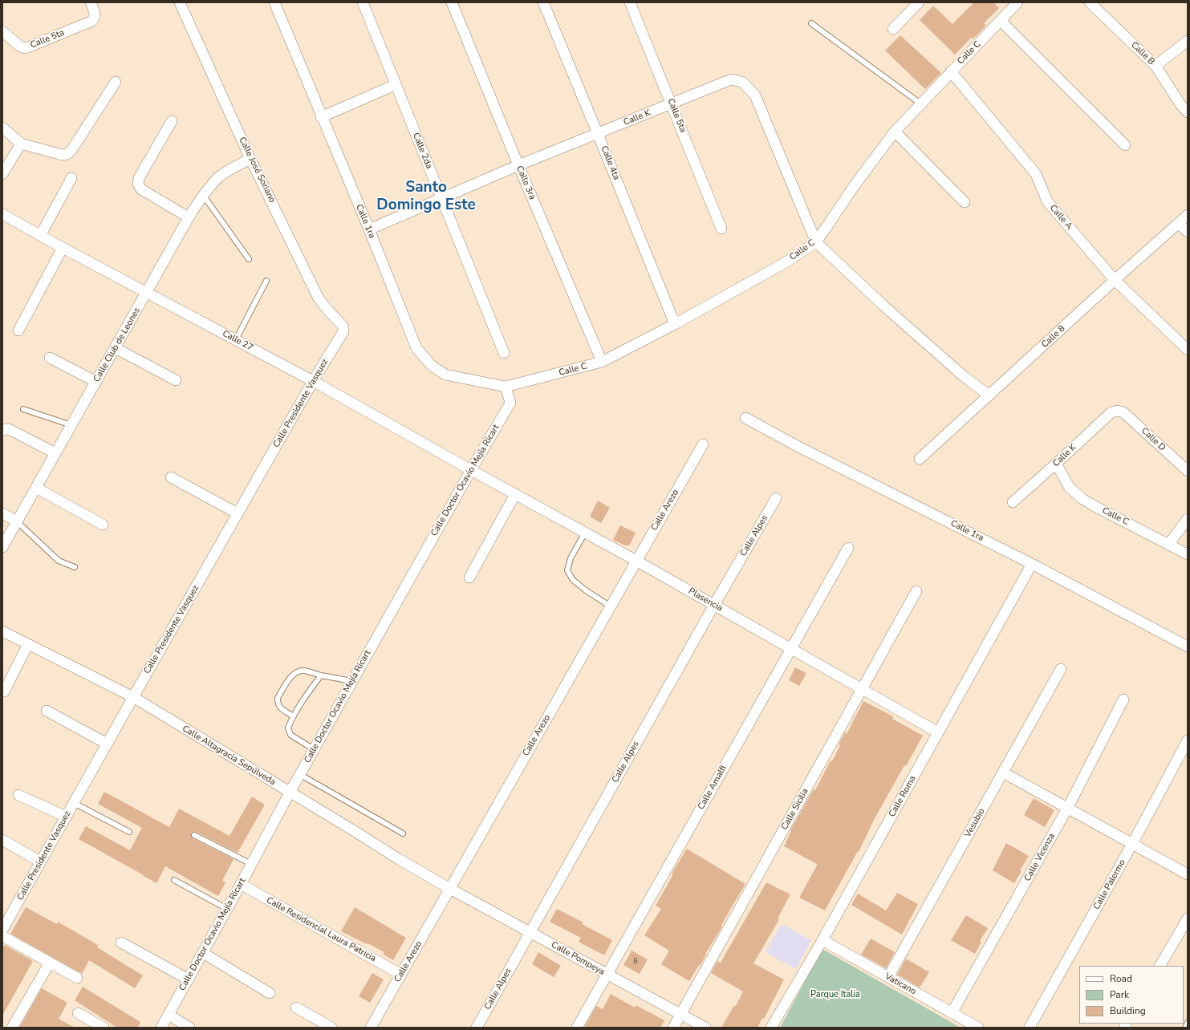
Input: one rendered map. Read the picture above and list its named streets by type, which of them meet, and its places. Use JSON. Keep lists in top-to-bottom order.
{
  "streets": {
    "street": [
      "Calle 5ta",
      "Calle C",
      "Calle B",
      "Calle K",
      "Calle 2da",
      "Calle 4ta",
      "Calle José Soriano",
      "Calle 3ra",
      "Calle A",
      "Calle 1ra",
      "Calle 8",
      "Calle 27",
      "Calle Club de Leones",
      "Calle Presidente Vasquez",
      "Calle D",
      "Calle Doctor Ocavio Mejía Ricart",
      "Calle Arezo",
      "Calle Alpes",
      "Plasencia",
      "Calle Altagracia Sepúlveda",
      "Calle Amalfi",
      "Calle Roma",
      "Calle Sicilia",
      "Vesubio",
      "Calle Vicenza",
      "Calle Palermo",
      "Calle Residencial Laura Patricia",
      "Calle Pompeya",
      "Vaticano"
    ]
  },
  "crossings": [
    ["Calle 5ta", "Calle K"],
    ["Calle C", "Calle K"],
    ["Calle C", "Calle 4ta"],
    ["Calle C", "Calle 3ra"],
    ["Calle C", "Calle A"],
    ["Calle C", "Calle 1ra"],
    ["Calle C", "Calle Doctor Ocavio Mejía Ricart"],
    ["Calle K", "Calle 2da"],
    ["Calle K", "Calle 4ta"],
    ["Calle K", "Calle 3ra"],
    ["Calle K", "Calle 1ra"],
    ["Calle K", "Calle D"],
    ["Calle José Soriano", "Calle Club de Leones"],
    ["Calle José Soriano", "Calle Presidente Vasquez"],
    ["Calle A", "Calle 8"],
    ["Calle 1ra", "Calle Doctor Ocavio Mejía Ricart"],
    ["Calle 1ra", "Calle Roma"],
    ["Calle 27", "Calle Club de Leones"],
    ["Calle 27", "Calle Presidente Vasquez"],
    ["Calle 27", "Calle Doctor Ocavio Mejía Ricart"],
    ["Calle 27", "Plasencia"],
    ["Calle Presidente Vasquez", "Calle Altagracia Sepúlveda"],
    ["Calle Doctor Ocavio Mejía Ricart", "Plasencia"],
    ["Calle Doctor Ocavio Mejía Ricart", "Calle Altagracia Sepúlveda"],
    ["Calle Doctor Ocavio Mejía Ricart", "Calle Residencial Laura Patricia"],
    ["Calle Arezo", "Plasencia"],
    ["Calle Arezo", "Calle Altagracia Sepúlveda"],
    ["Calle Arezo", "Calle Residencial Laura Patricia"],
    ["Calle Arezo", "Calle Pompeya"],
    ["Calle Alpes", "Plasencia"],
    ["Calle Alpes", "Calle Pompeya"],
    ["Plasencia", "Calle Amalfi"],
    ["Plasencia", "Calle Roma"],
    ["Plasencia", "Calle Sicilia"],
    ["Calle Altagracia Sepúlveda", "Calle Pompeya"],
    ["Calle Amalfi", "Calle Pompeya"],
    ["Calle Roma", "Vaticano"],
    ["Calle Sicilia", "Calle Pompeya"],
    ["Vesubio", "Vaticano"],
    ["Calle Vicenza", "Vaticano"]
  ],
  "districts": ["Santo Domingo Este"],
  "parks": ["Parque Italia"],
  "house_numbers": ["8"],
  "legend": ["Road", "Park", "Building"]
}
